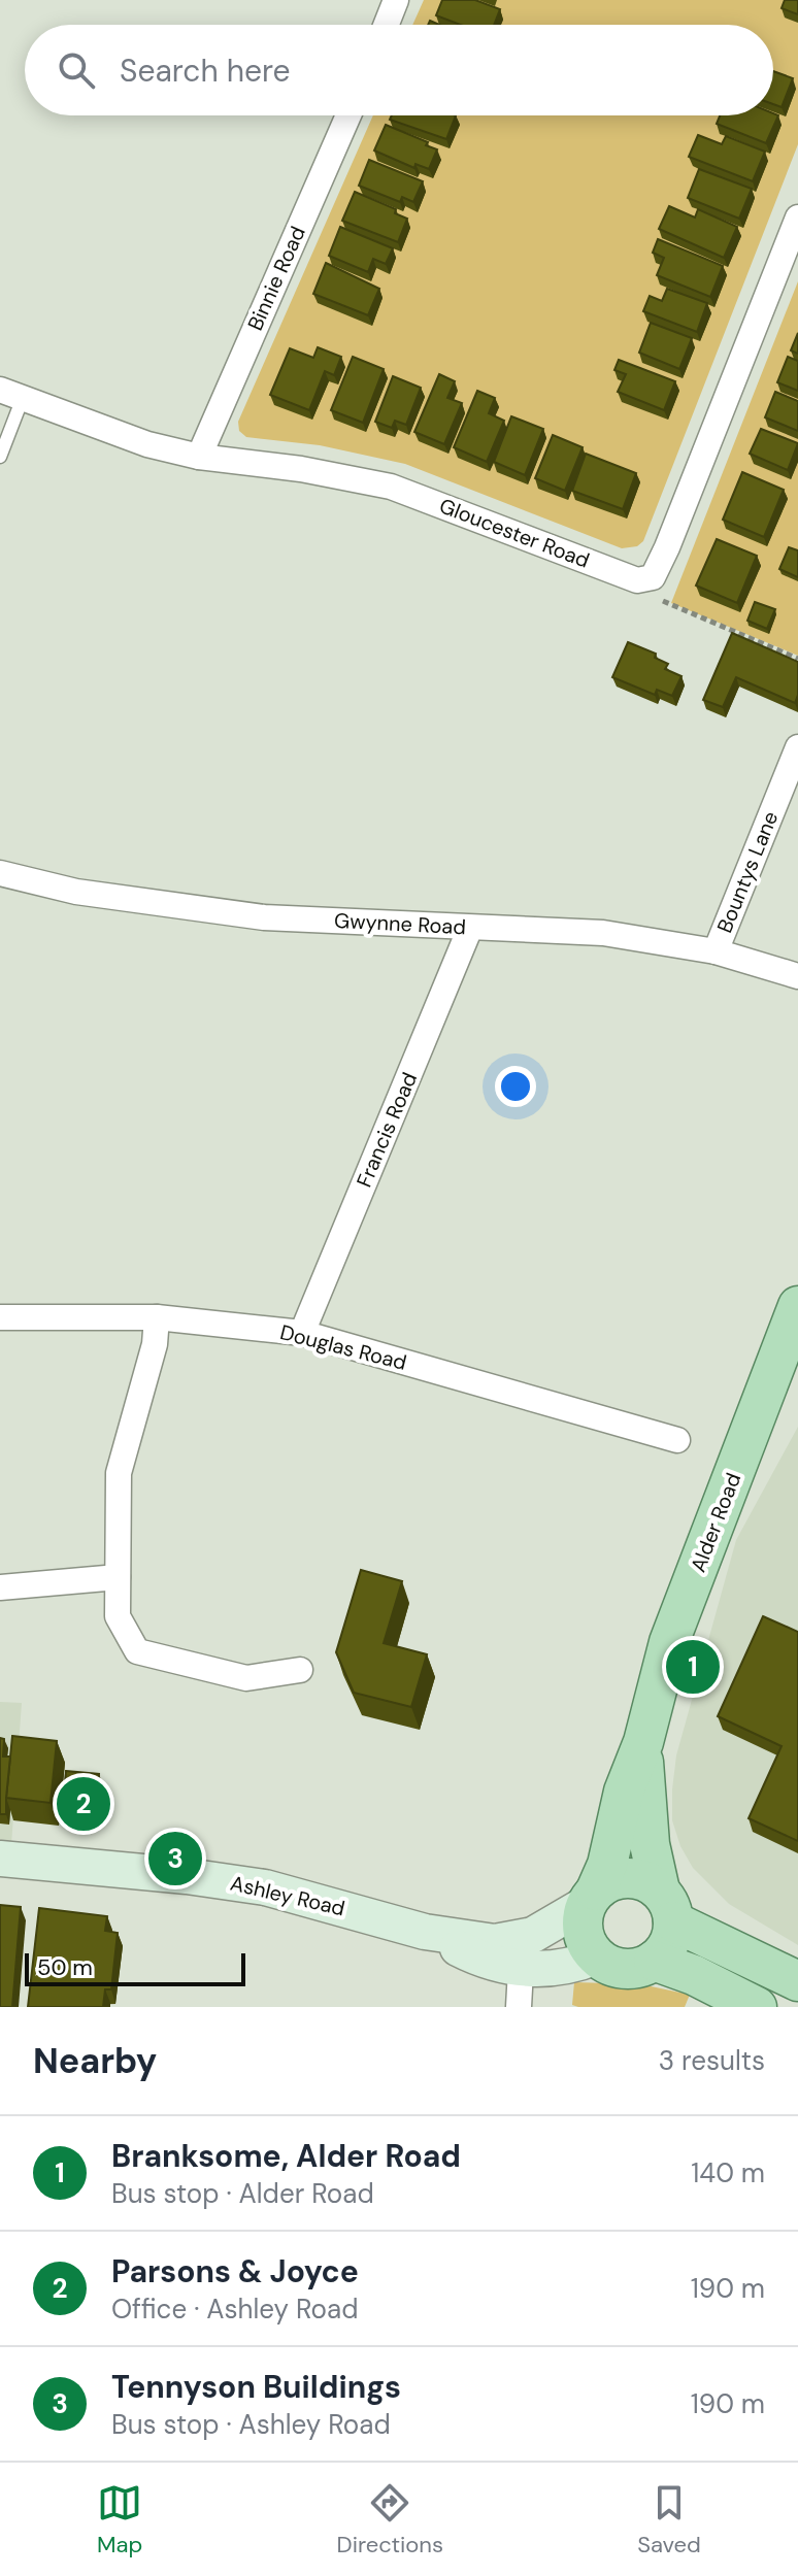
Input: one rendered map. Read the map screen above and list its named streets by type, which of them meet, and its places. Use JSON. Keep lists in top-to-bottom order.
{
  "streets": {
    "main road": ["Alder Road", "Ashley Road"],
    "street": [
      "Binnie Road",
      "Gloucester Road",
      "Bountys Lane",
      "Gwynne Road",
      "Francis Road",
      "Douglas Road"
    ]
  },
  "crossings": [
    ["Binnie Road", "Gloucester Road"],
    ["Bountys Lane", "Gwynne Road"],
    ["Gwynne Road", "Francis Road"],
    ["Francis Road", "Douglas Road"],
    ["Alder Road", "Ashley Road"]
  ],
  "scale_bar": "50 m",
  "page": {
    "search": "Search here",
    "pins": ["1", "2", "3"],
    "scale": "50 m",
    "heading": ["Nearby", "3 results"],
    "list": [
      {
        "mark": "1",
        "name": "Branksome, Alder Road",
        "note": "Bus stop · Alder Road",
        "value": "140 m"
      },
      {
        "mark": "2",
        "name": "Parsons & Joyce",
        "note": "Office · Ashley Road",
        "value": "190 m"
      },
      {
        "mark": "3",
        "name": "Tennyson Buildings",
        "note": "Bus stop · Ashley Road",
        "value": "190 m"
      }
    ],
    "nav": ["Map", "Directions", "Saved"]
  }
}
